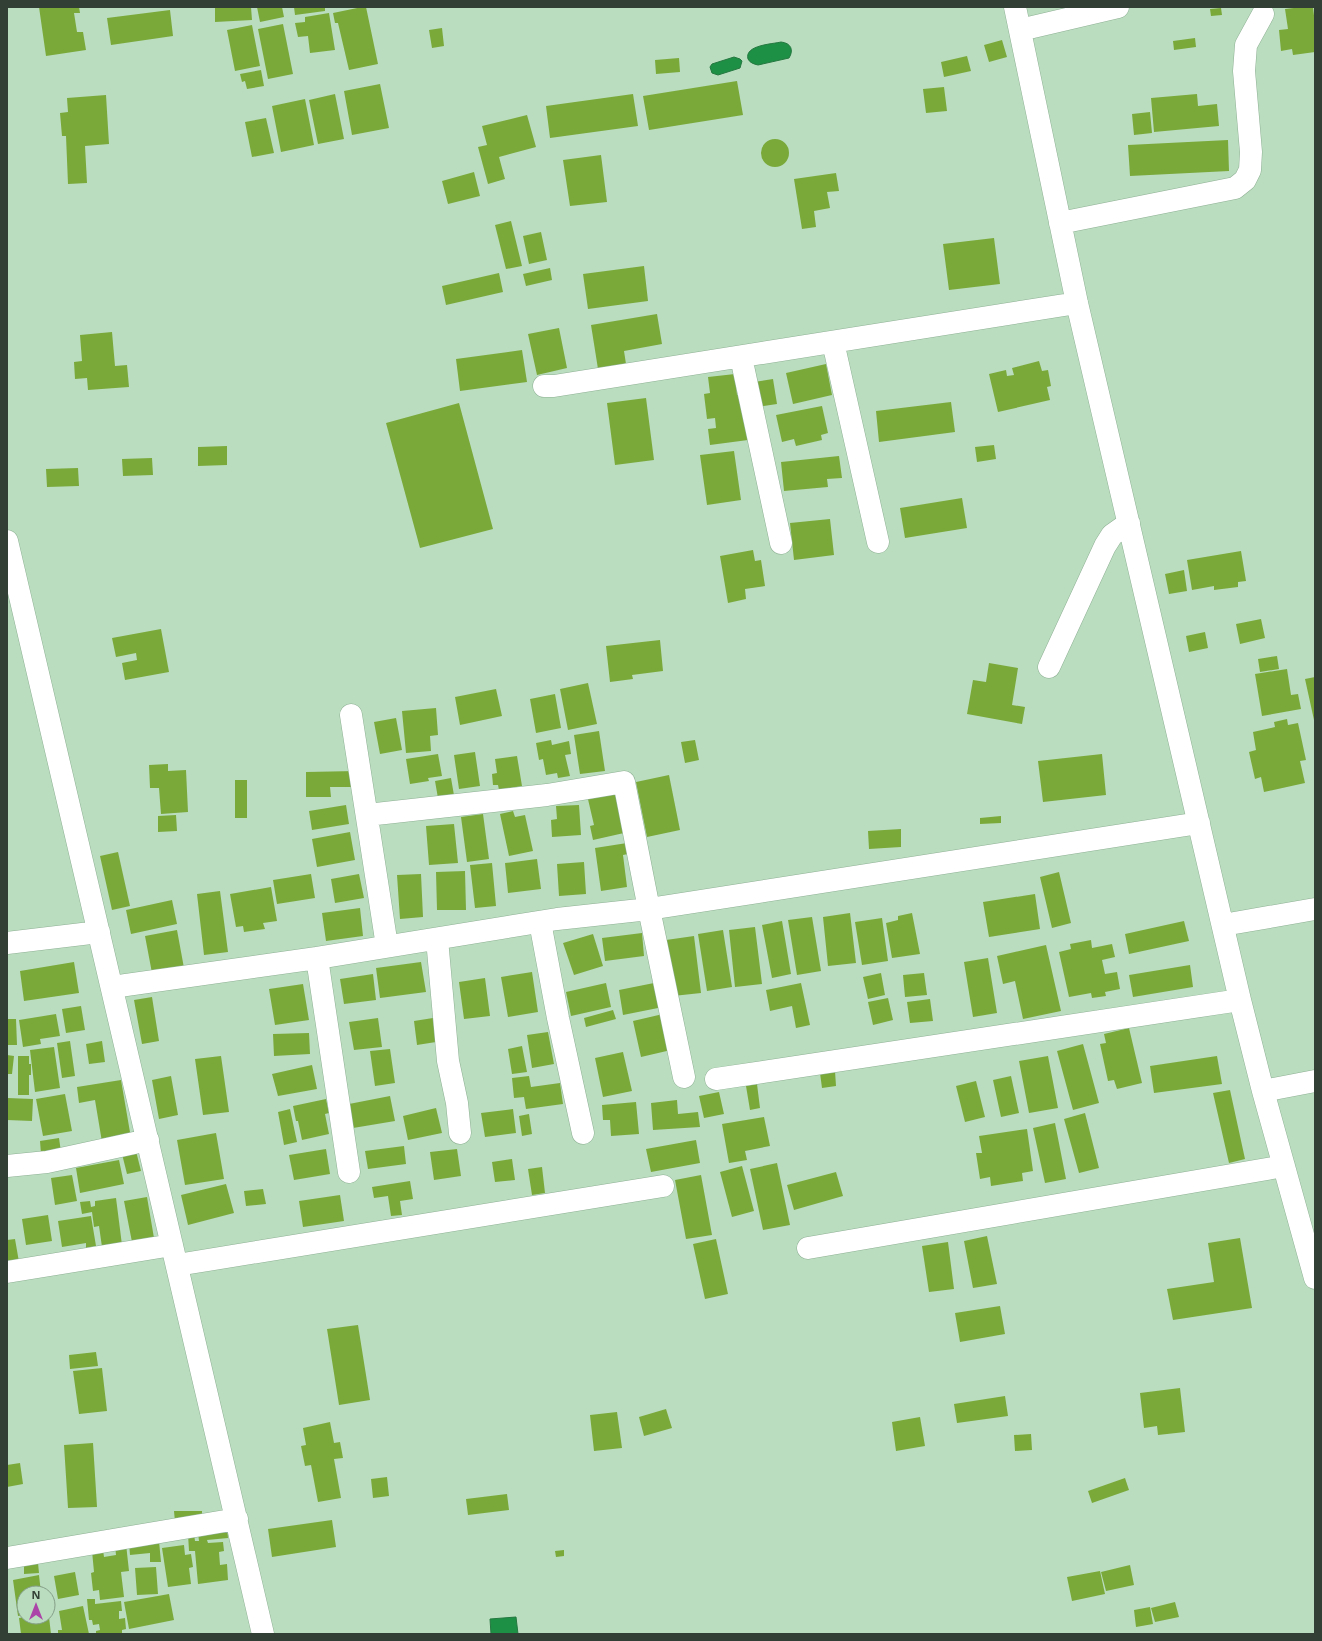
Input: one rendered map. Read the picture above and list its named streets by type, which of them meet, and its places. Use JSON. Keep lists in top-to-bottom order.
{
  "north": "top"
}
